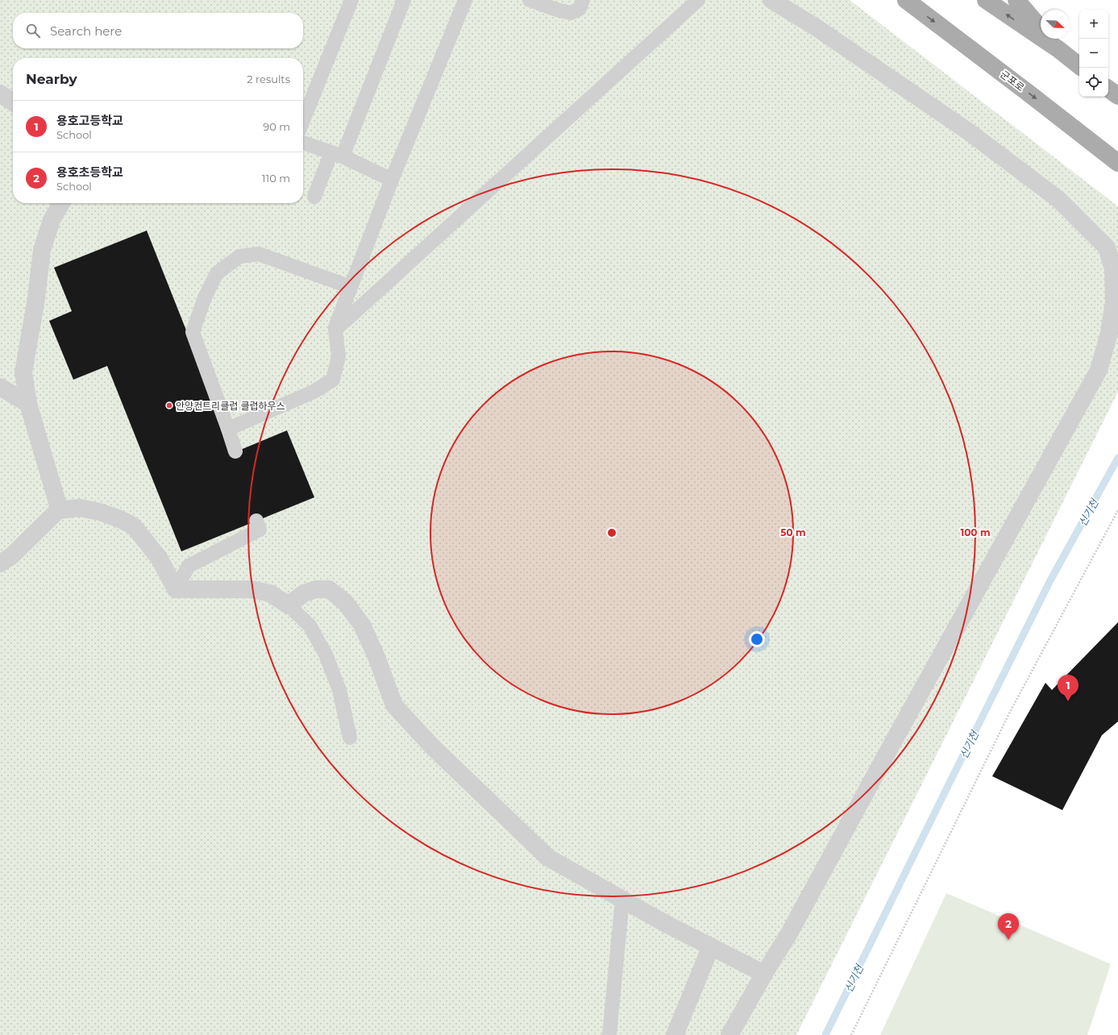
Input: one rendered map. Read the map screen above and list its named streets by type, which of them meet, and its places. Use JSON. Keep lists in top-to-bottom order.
{
  "streets": {
    "main road": ["군포로"]
  },
  "water": ["신기천"],
  "places": ["안양컨트리클럽 클럽하우스"],
  "north": "bottom right",
  "page": {
    "map_buttons": ["+", "−"],
    "search": "Search here",
    "heading": ["Nearby", "2 results"],
    "list": [
      {
        "mark": "1",
        "name": "용호고등학교",
        "note": "School",
        "value": "90 m"
      },
      {
        "mark": "2",
        "name": "용호초등학교",
        "note": "School",
        "value": "110 m"
      }
    ],
    "pins": ["1", "2"]
  },
  "rings": ["50 m", "100 m"]
}
